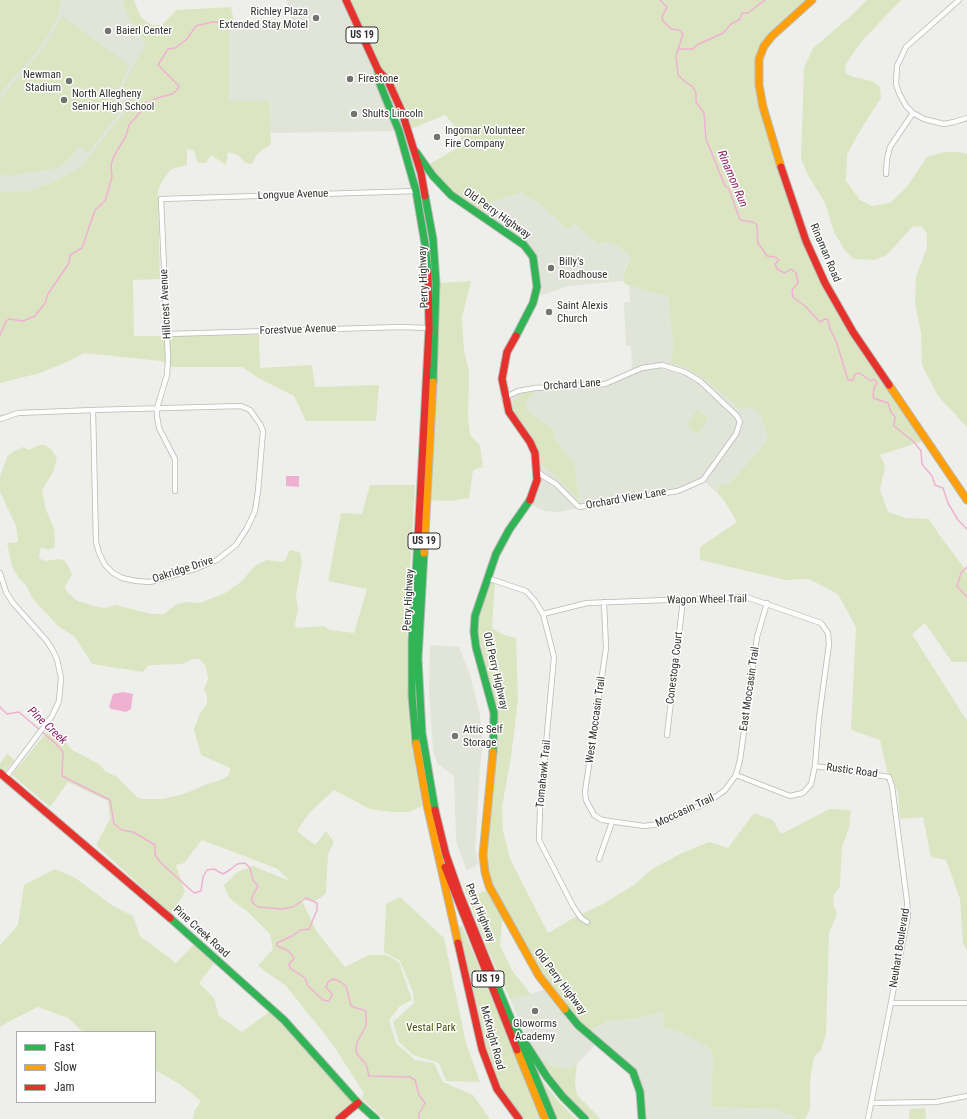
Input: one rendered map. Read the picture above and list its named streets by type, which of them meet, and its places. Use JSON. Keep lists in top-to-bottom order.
{
  "streets": {
    "main road": [
      "US 19",
      "Old Perry Highway",
      "Rinaman Road",
      "Perry Highway",
      "Pine Creek Road",
      "McKnight Road"
    ],
    "street": [
      "Longvue Avenue",
      "Hillcrest Avenue",
      "Forestvue Avenue",
      "Orchard Lane",
      "Orchard View Lane",
      "Oakridge Drive",
      "Wagon Wheel Trail",
      "Conestoga Court",
      "East Moccasin Trail",
      "West Moccasin Trail",
      "Rustic Road",
      "Tomahawk Trail",
      "Moccasin Trail",
      "Neuhart Boulevard"
    ]
  },
  "crossings": [
    ["Longvue Avenue", "Perry Highway"],
    ["Longvue Avenue", "Hillcrest Avenue"],
    ["Old Perry Highway", "Perry Highway"],
    ["Old Perry Highway", "Orchard Lane"],
    ["Old Perry Highway", "Orchard View Lane"],
    ["Perry Highway", "Forestvue Avenue"],
    ["Perry Highway", "McKnight Road"],
    ["Hillcrest Avenue", "Forestvue Avenue"],
    ["Hillcrest Avenue", "Oakridge Drive"],
    ["Orchard Lane", "Orchard View Lane"],
    ["Wagon Wheel Trail", "Conestoga Court"],
    ["Wagon Wheel Trail", "East Moccasin Trail"],
    ["Wagon Wheel Trail", "West Moccasin Trail"],
    ["Wagon Wheel Trail", "Rustic Road"],
    ["Wagon Wheel Trail", "Tomahawk Trail"],
    ["Wagon Wheel Trail", "Moccasin Trail"],
    ["East Moccasin Trail", "Moccasin Trail"],
    ["West Moccasin Trail", "Moccasin Trail"],
    ["Rustic Road", "Neuhart Boulevard"]
  ],
  "water": ["Rinamon Run", "Pine Creek"],
  "parks": ["Vestal Park"],
  "places": [
    "Richley Plaza Extended Stay Motel",
    "Baierl Center",
    "Firestone",
    "Newman Stadium",
    "North Allegheny Senior High School",
    "Shults Lincoln",
    "Ingomar Volunteer Fire Company",
    "Billy's Roadhouse",
    "Saint Alexis Church",
    "Attic Self Storage",
    "Gloworms Academy"
  ],
  "legend": ["Fast", "Slow", "Jam"]
}
